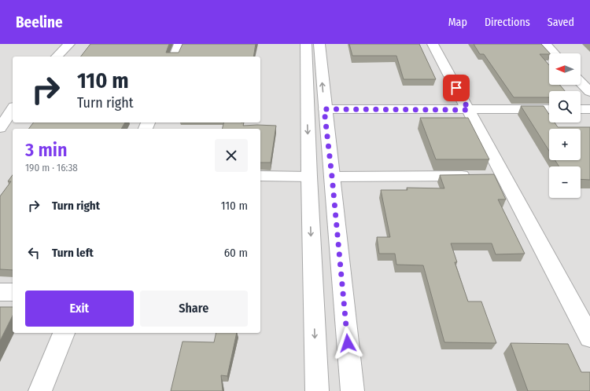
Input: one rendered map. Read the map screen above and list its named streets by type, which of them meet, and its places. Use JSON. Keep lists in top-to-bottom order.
{
  "north": "left",
  "page": {
    "header": "Beeline",
    "nav": ["Map", "Directions", "Saved"],
    "map_buttons": ["+", "−"],
    "turn": ["110 m", "Turn right"],
    "heading": ["3 min", "190 m · 16:38"],
    "list": [
      {
        "name": "Turn right",
        "value": "110 m"
      },
      {
        "name": "Turn left",
        "value": "60 m"
      }
    ],
    "buttons": ["Exit", "Share"]
  }
}
